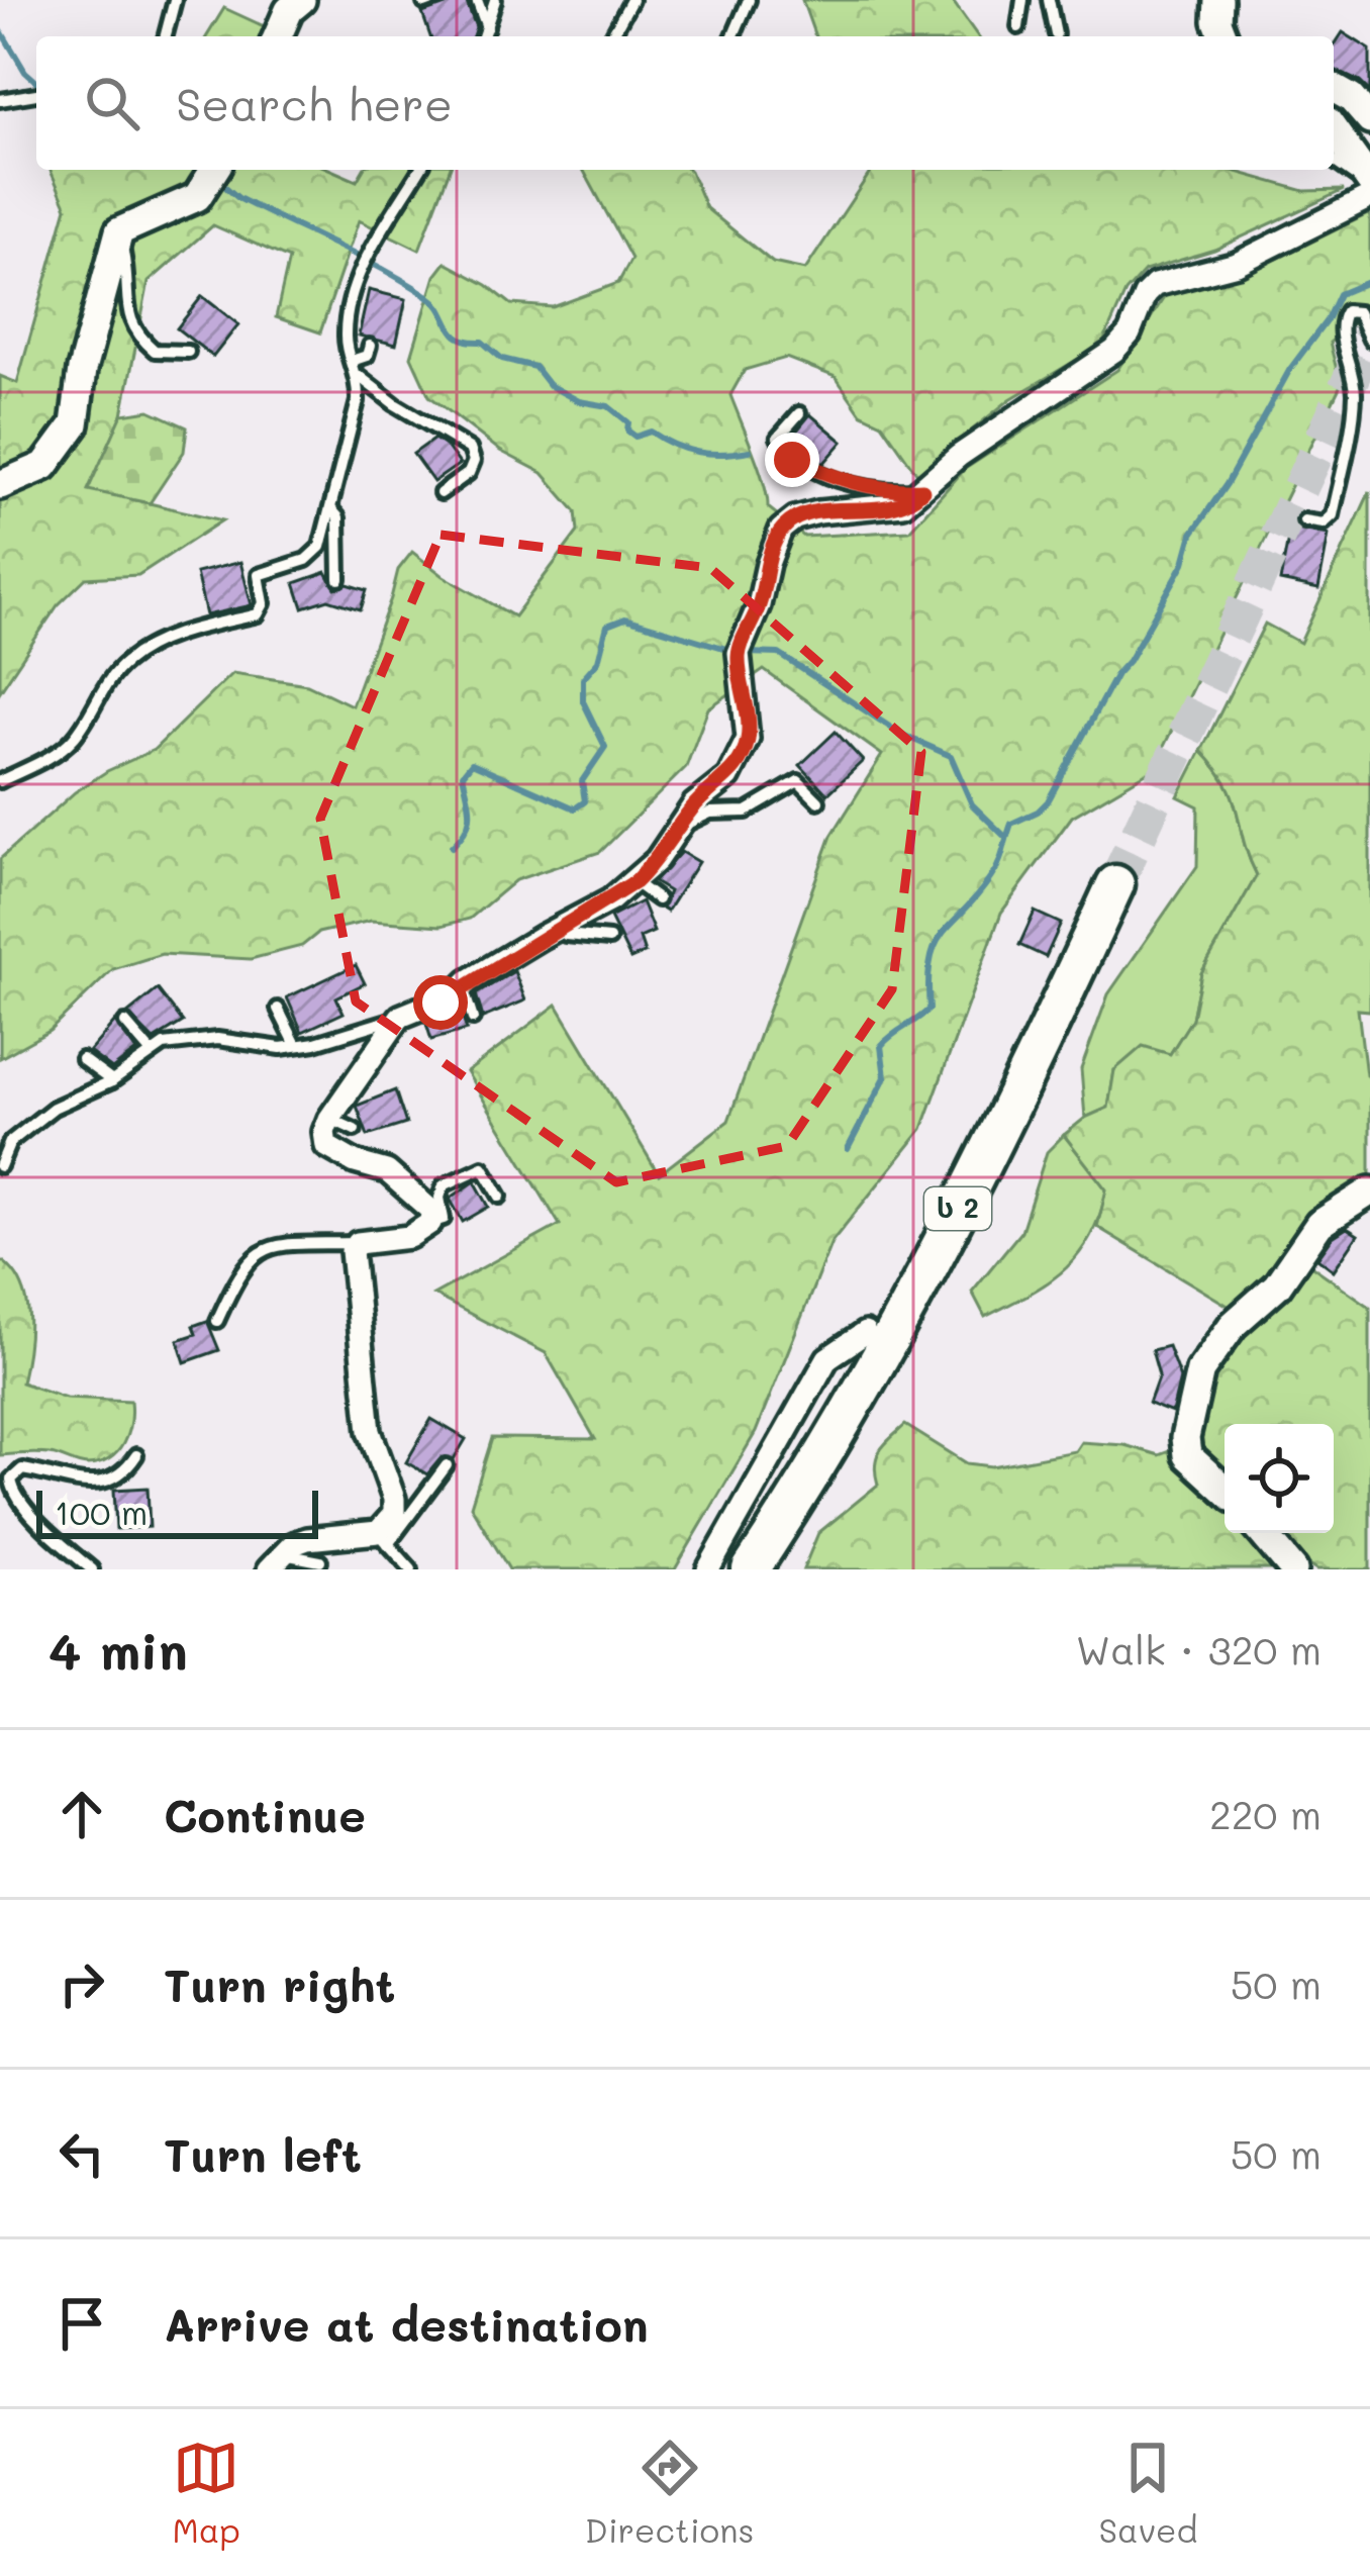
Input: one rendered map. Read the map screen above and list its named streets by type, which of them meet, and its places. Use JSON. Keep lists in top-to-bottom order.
{
  "streets": {
    "highway": ["ს 2"]
  },
  "scale_bar": "100 m",
  "page": {
    "search": "Search here",
    "scale": "100 m",
    "heading": ["4 min", "Walk · 320 m"],
    "list": [
      ["Continue", "220 m"],
      ["Turn right", "50 m"],
      ["Turn left", "50 m"],
      "Arrive at destination"
    ],
    "nav": ["Map", "Directions", "Saved"]
  }
}
